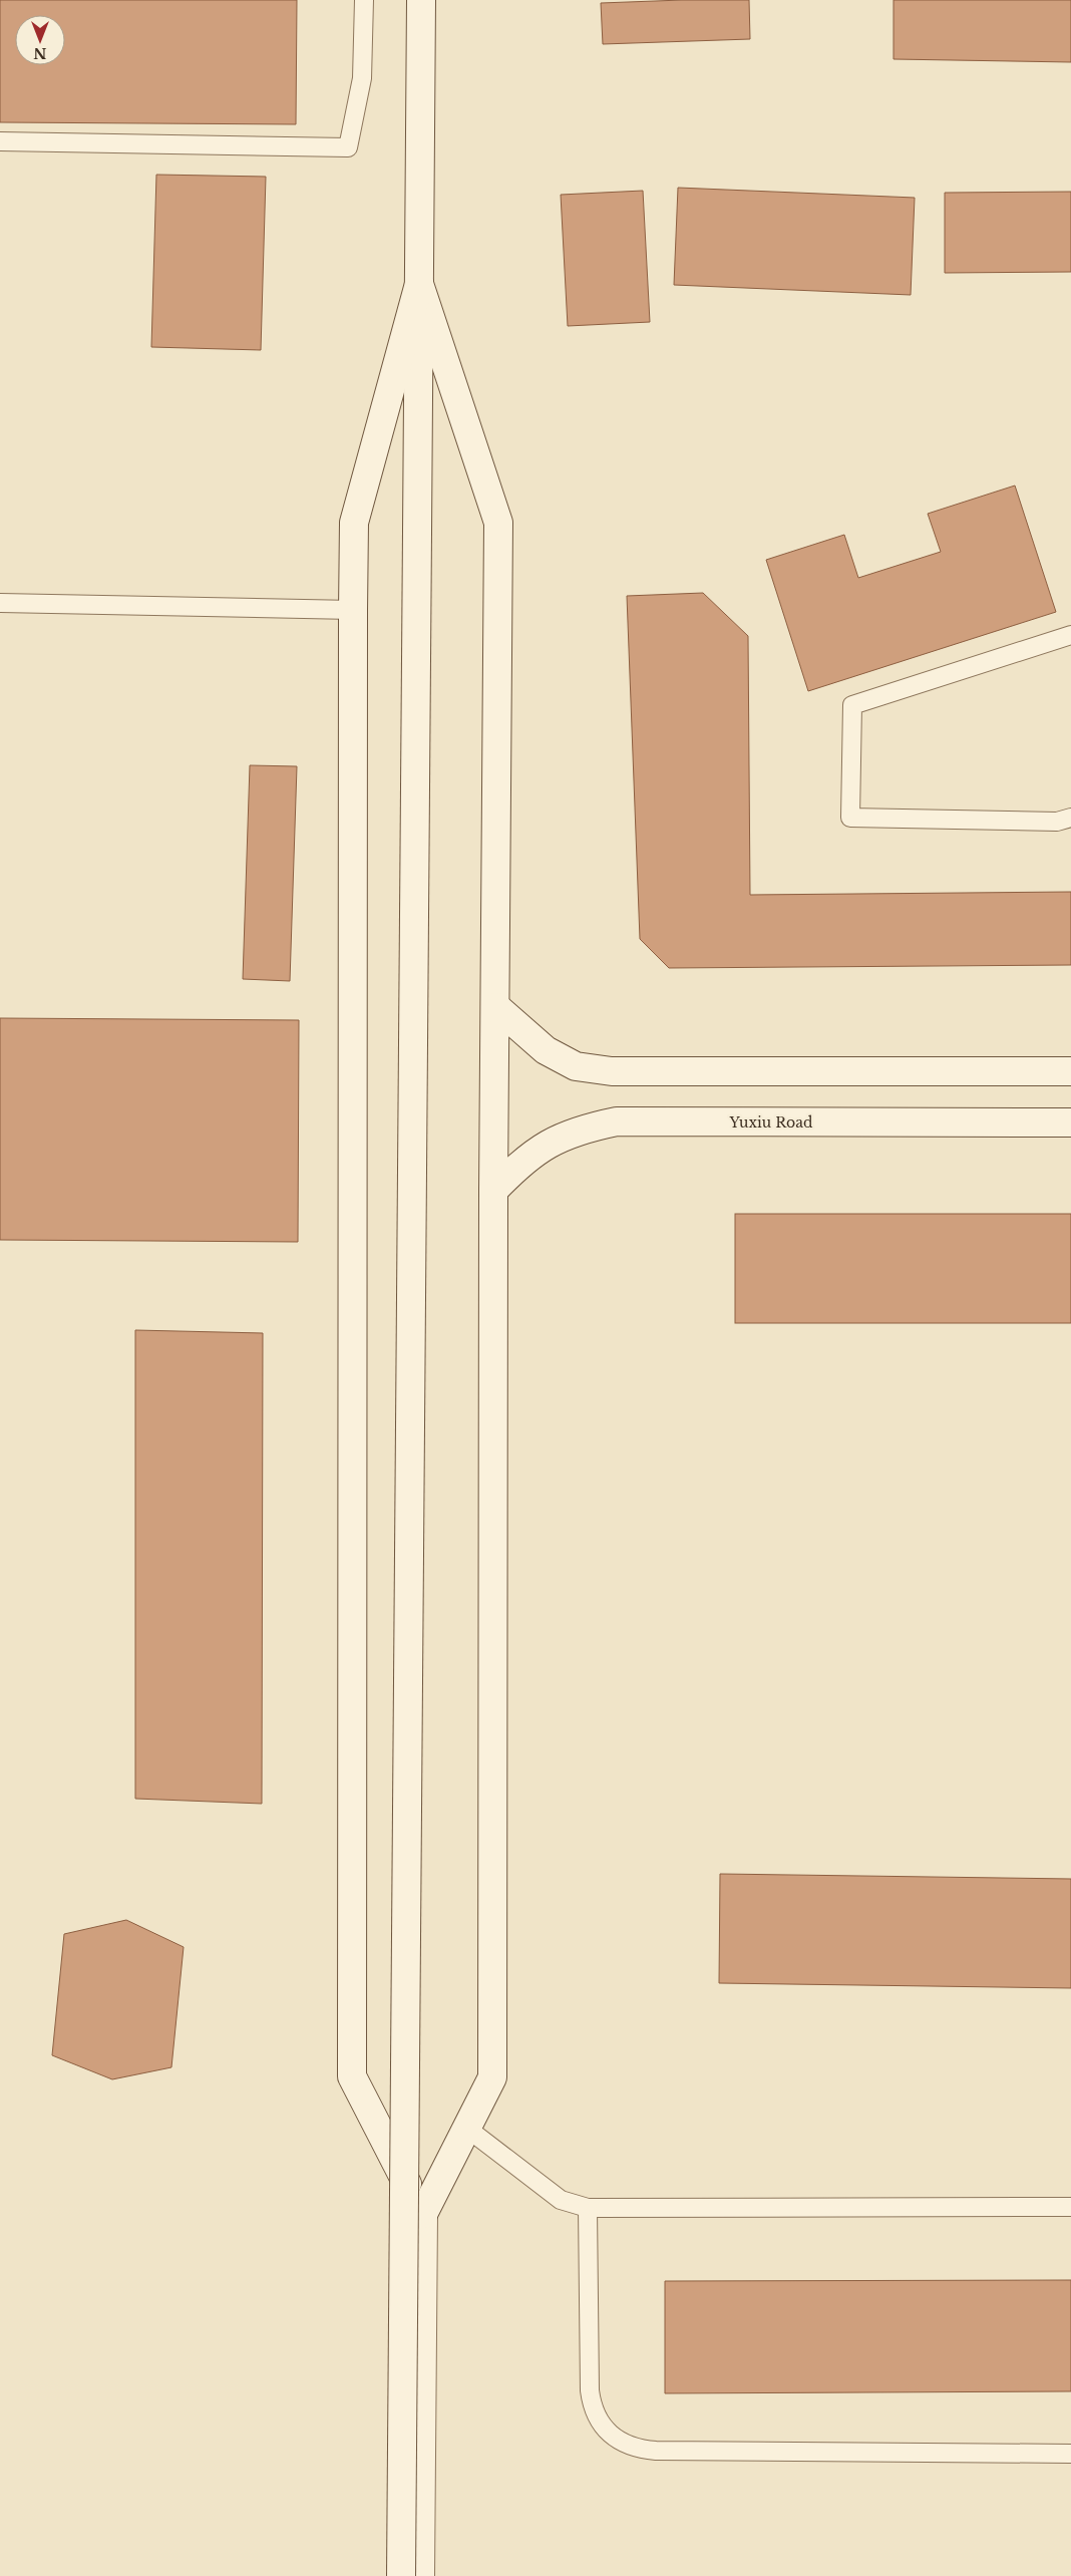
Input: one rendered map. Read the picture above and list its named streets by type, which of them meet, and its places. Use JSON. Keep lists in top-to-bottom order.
{
  "streets": {
    "street": ["Yuxiu Road"]
  },
  "north": "bottom"
}
